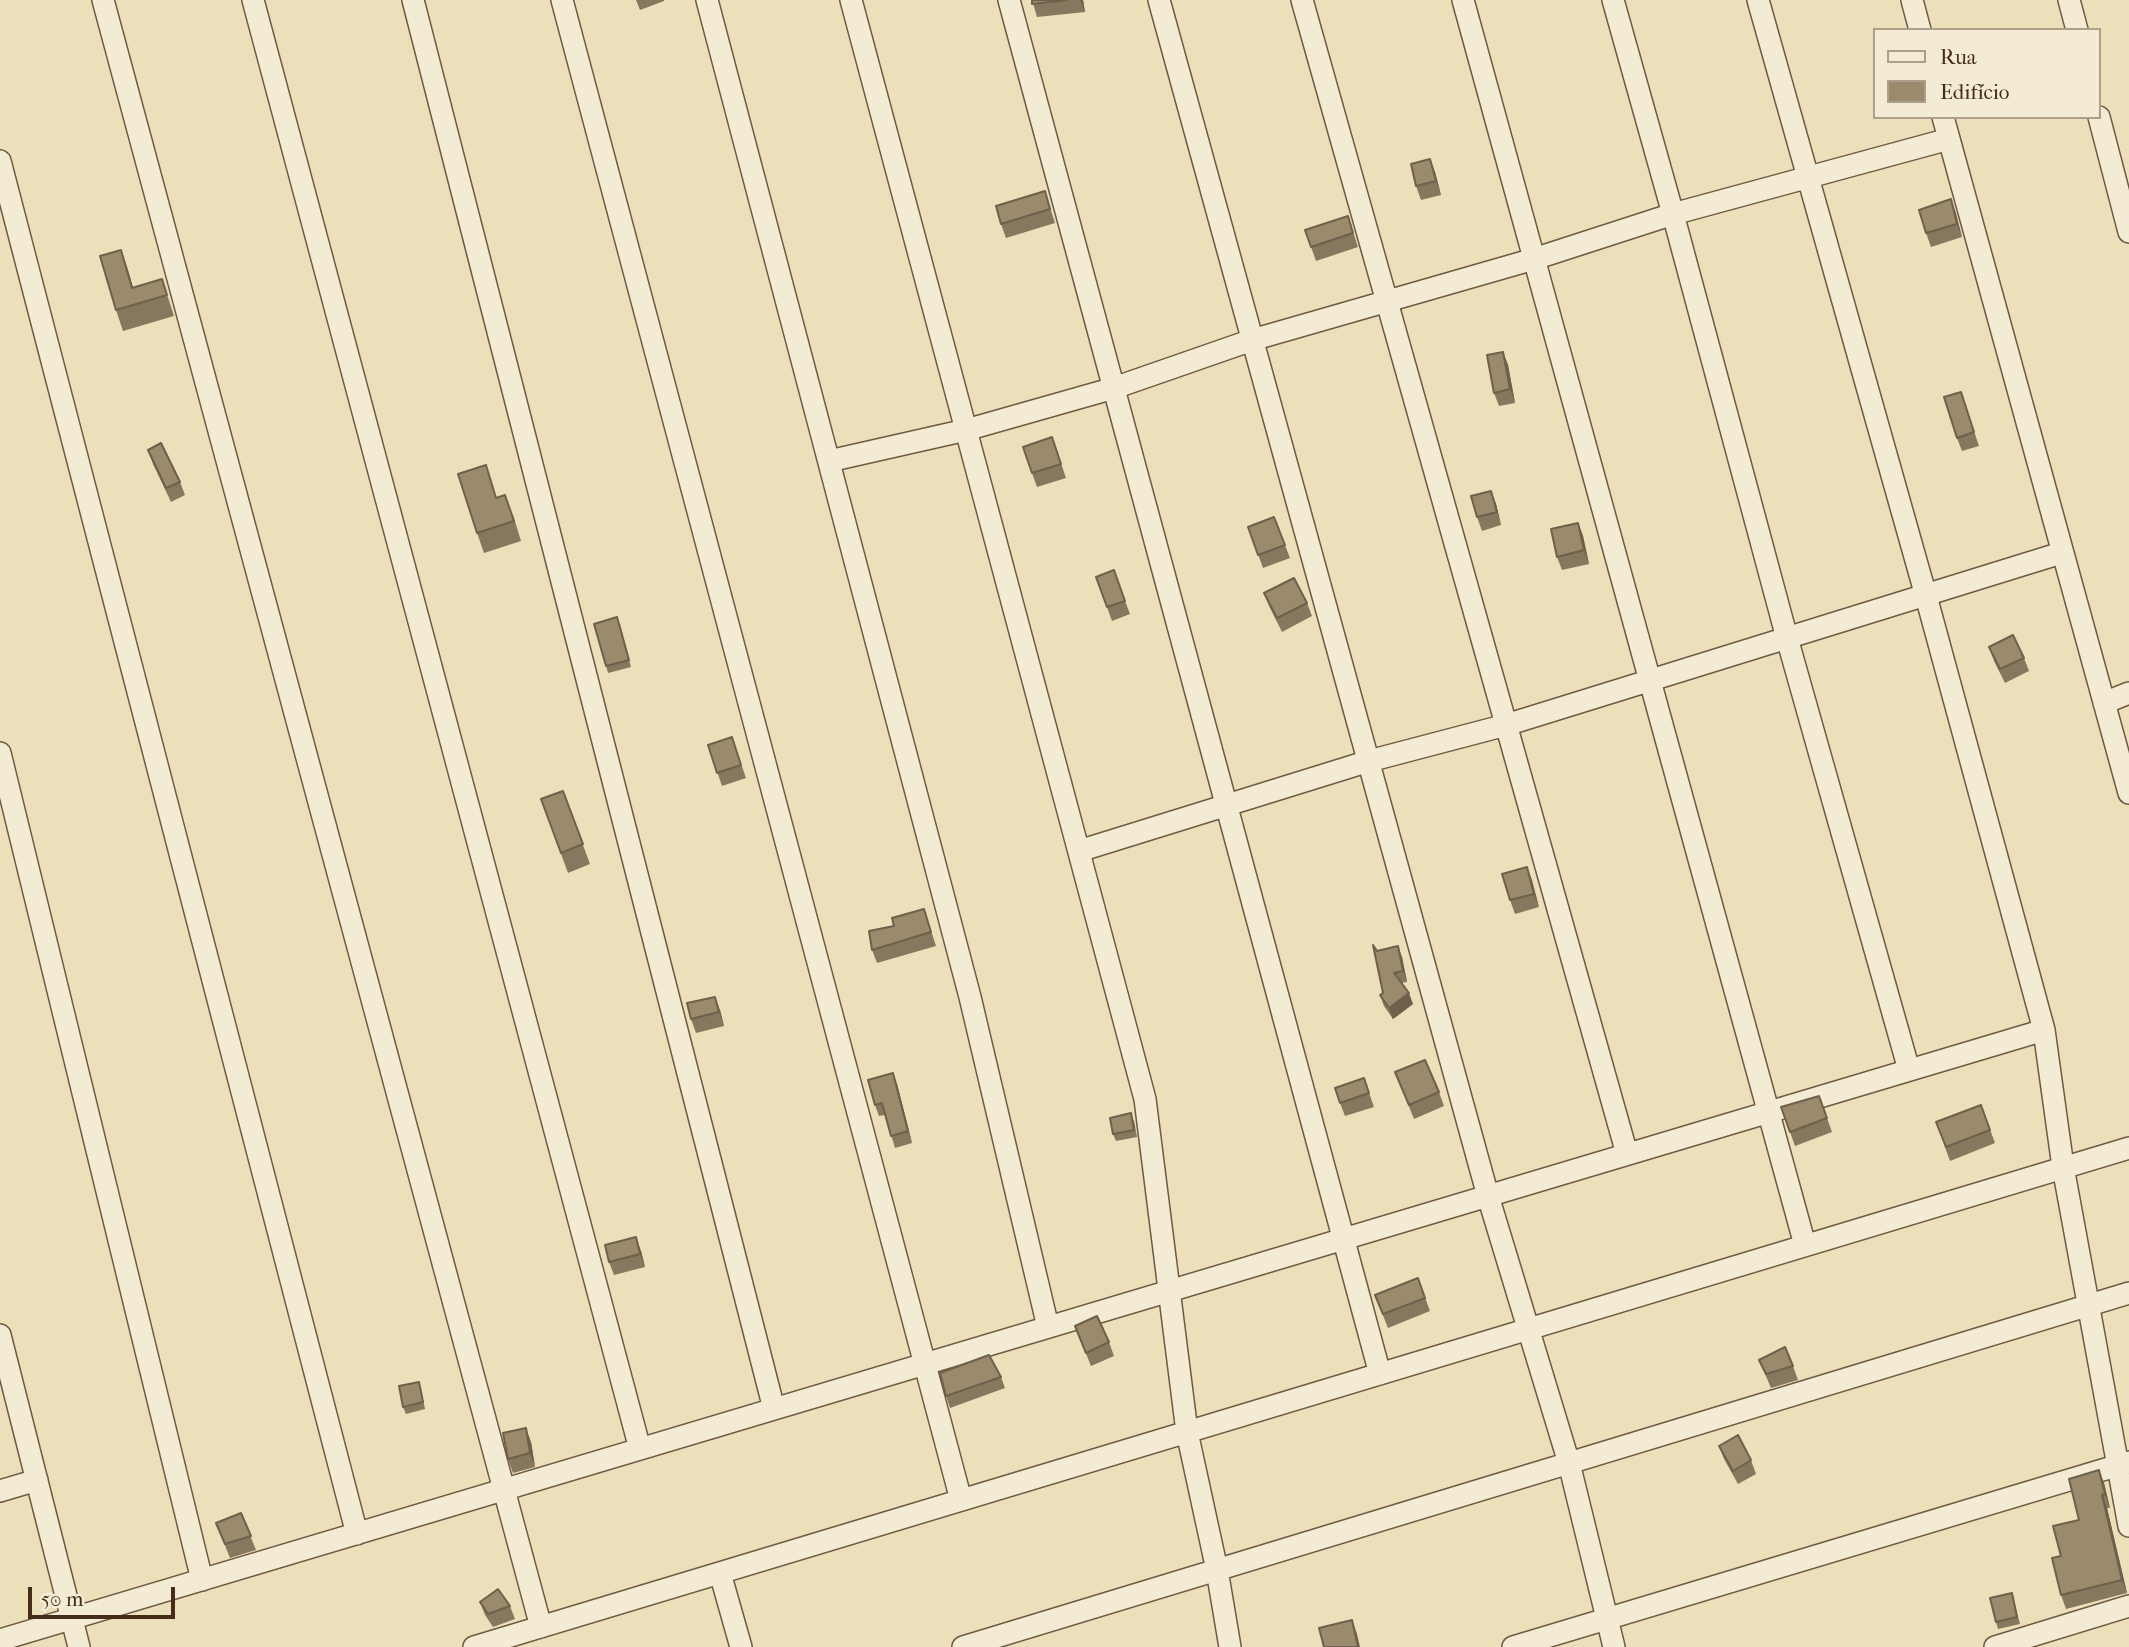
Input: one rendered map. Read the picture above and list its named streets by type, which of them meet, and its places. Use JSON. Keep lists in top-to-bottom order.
{
  "legend": ["Rua", "Edifício"],
  "scale_bar": "50 m"
}
